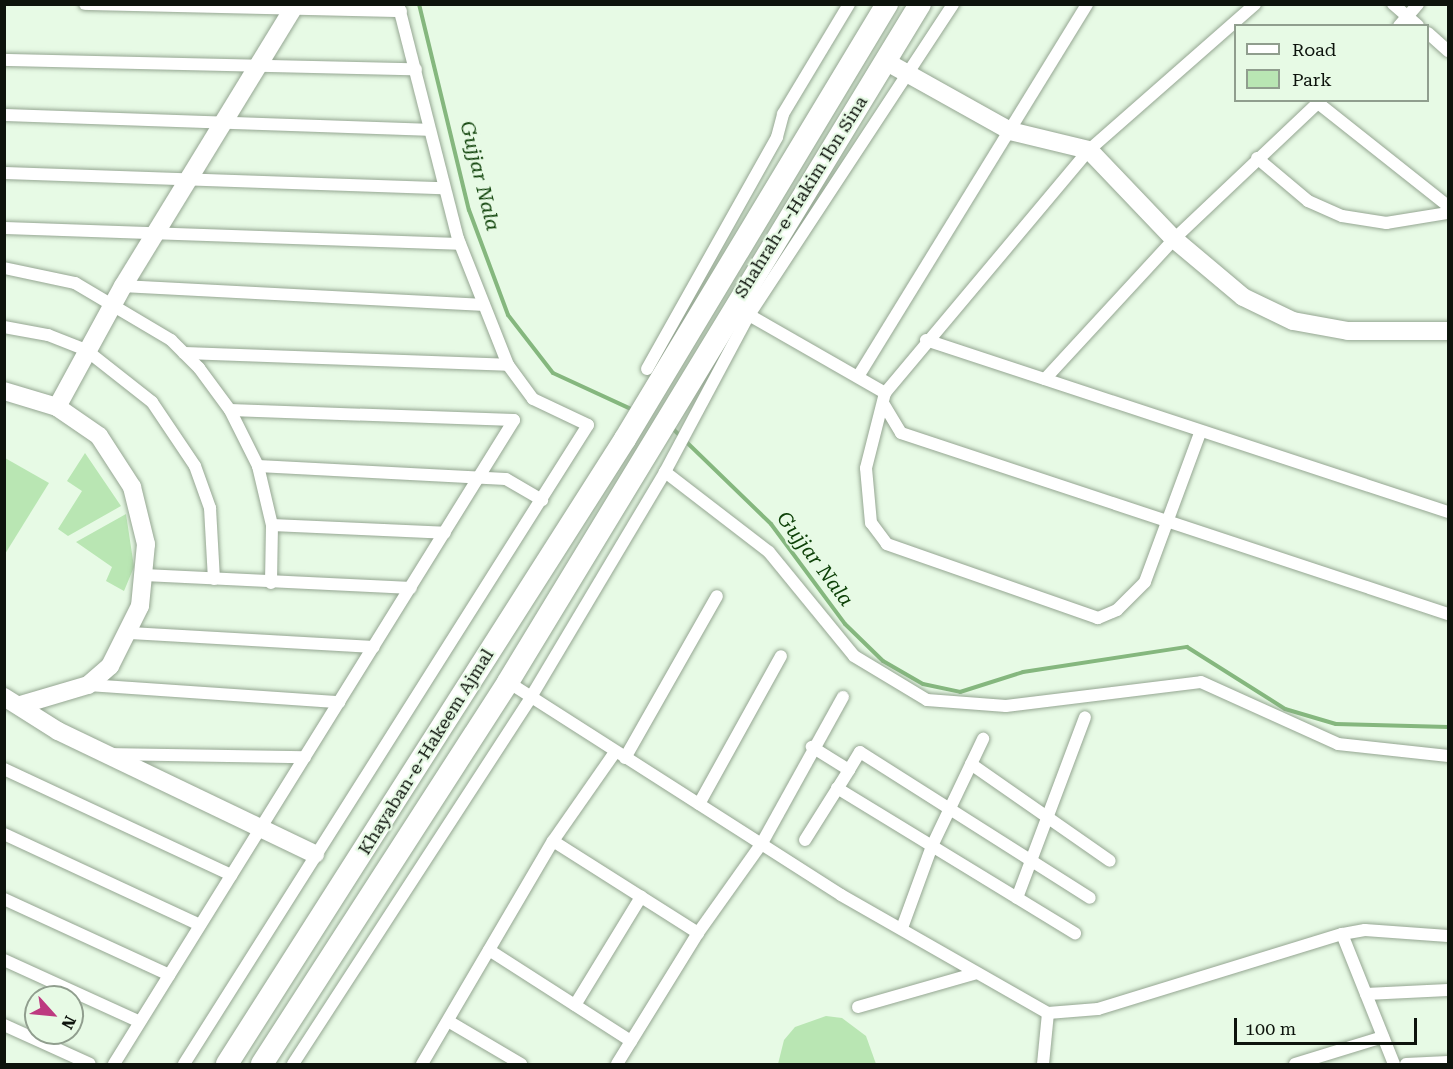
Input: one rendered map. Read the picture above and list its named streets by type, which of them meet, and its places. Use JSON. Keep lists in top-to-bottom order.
{
  "streets": {
    "highway": ["Shahrah-e-Hakim Ibn Sina", "Khayaban-e-Hakeem Ajmal"]
  },
  "crossings": [
    ["Shahrah-e-Hakim Ibn Sina", "Khayaban-e-Hakeem Ajmal"]
  ],
  "water": ["Gujjar Nala"],
  "legend": ["Road", "Park"],
  "scale_bar": "100 m",
  "north": "bottom right"
}
